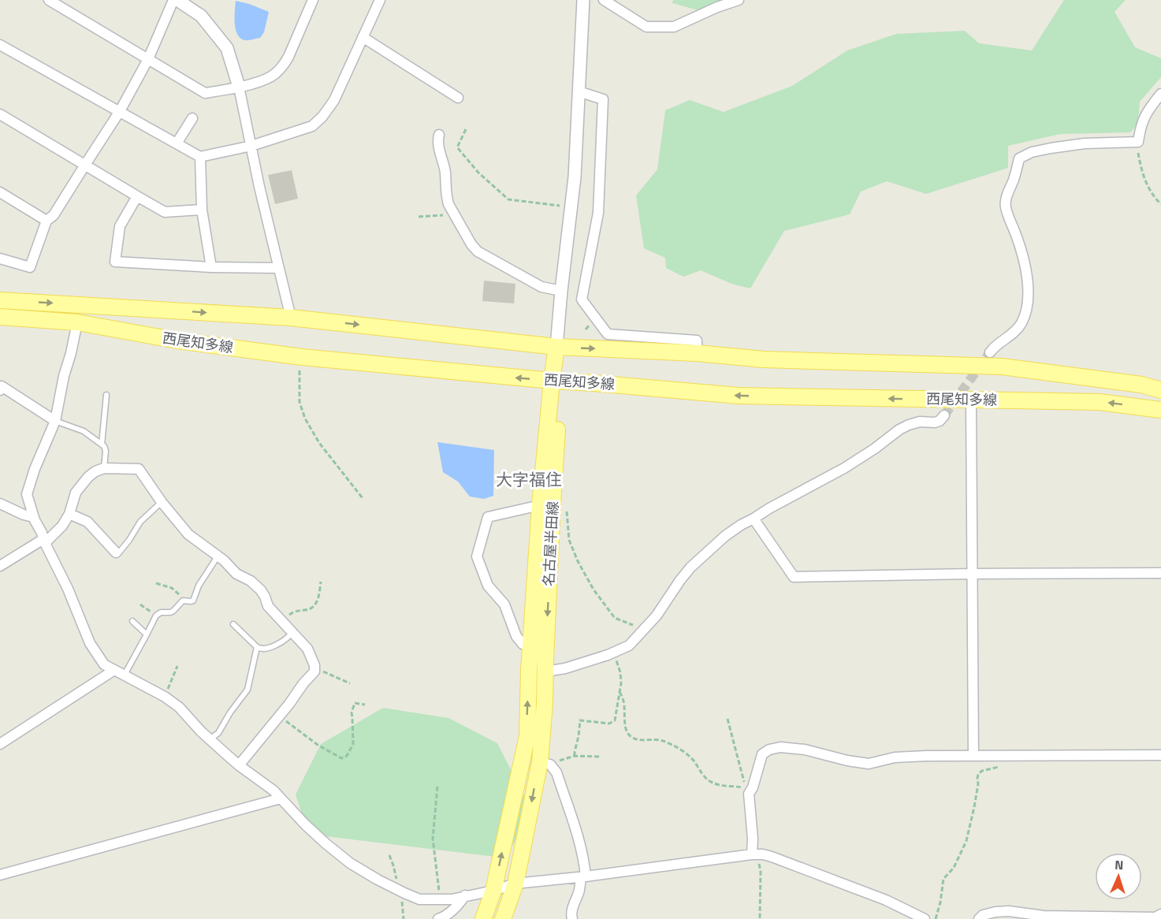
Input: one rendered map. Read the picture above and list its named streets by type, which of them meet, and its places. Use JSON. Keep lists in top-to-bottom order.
{
  "streets": {
    "main road": ["西尾知多線", "名古屋半田線"]
  },
  "crossings": [
    ["西尾知多線", "名古屋半田線"]
  ],
  "districts": ["大字福住"],
  "north": "top"
}
